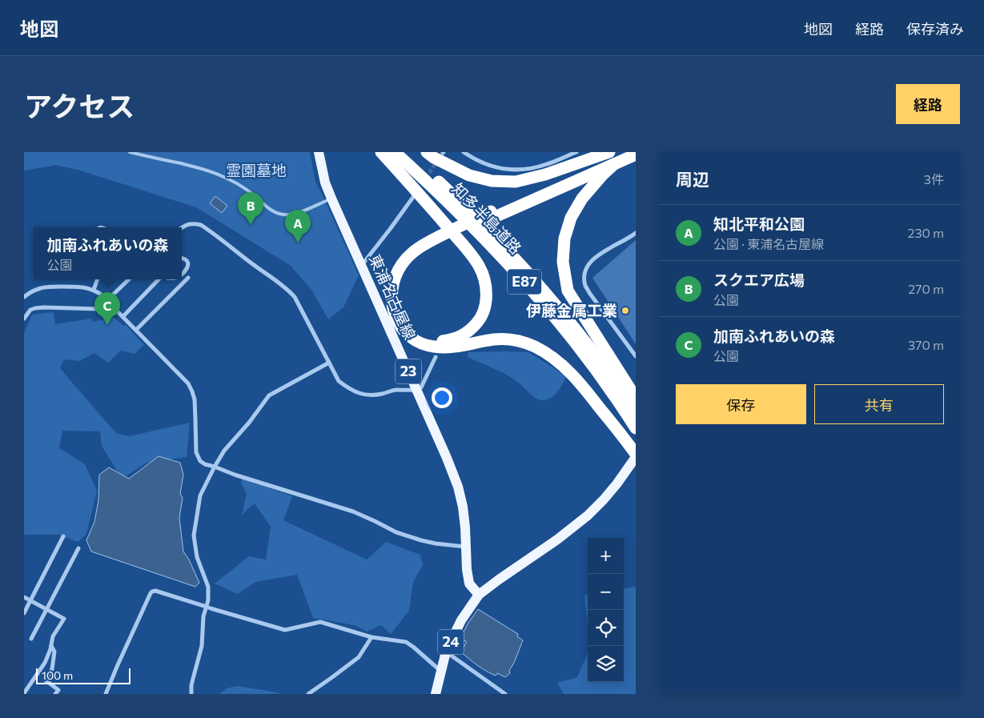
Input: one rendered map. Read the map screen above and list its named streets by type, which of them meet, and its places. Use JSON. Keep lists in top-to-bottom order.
{
  "streets": {
    "highway": ["知多半島道路", "E87"],
    "main road": ["東浦名古屋線", "23", "24"]
  },
  "crossings": [
    ["東浦名古屋線", "24"]
  ],
  "parks": ["霊園墓地"],
  "places": ["伊藤金属工業"],
  "scale_bar": "100 m",
  "page": {
    "header": "地図",
    "nav": ["地図", "経路", "保存済み"],
    "title": "アクセス",
    "buttons": [
      "経路",
      ["保存", "共有"]
    ],
    "heading": ["周辺", "3件"],
    "pins": ["B", "A", "C"],
    "list": [
      {
        "mark": "A",
        "name": "知北平和公園",
        "note": "公園 · 東浦名古屋線",
        "value": "230 m"
      },
      {
        "mark": "B",
        "name": "スクエア広場",
        "note": "公園",
        "value": "270 m"
      },
      {
        "mark": "C",
        "name": "加南ふれあいの森",
        "note": "公園",
        "value": "370 m"
      }
    ],
    "popup": ["加南ふれあいの森", "公園"],
    "map_buttons": ["+", "−"],
    "scale": "100 m"
  }
}
